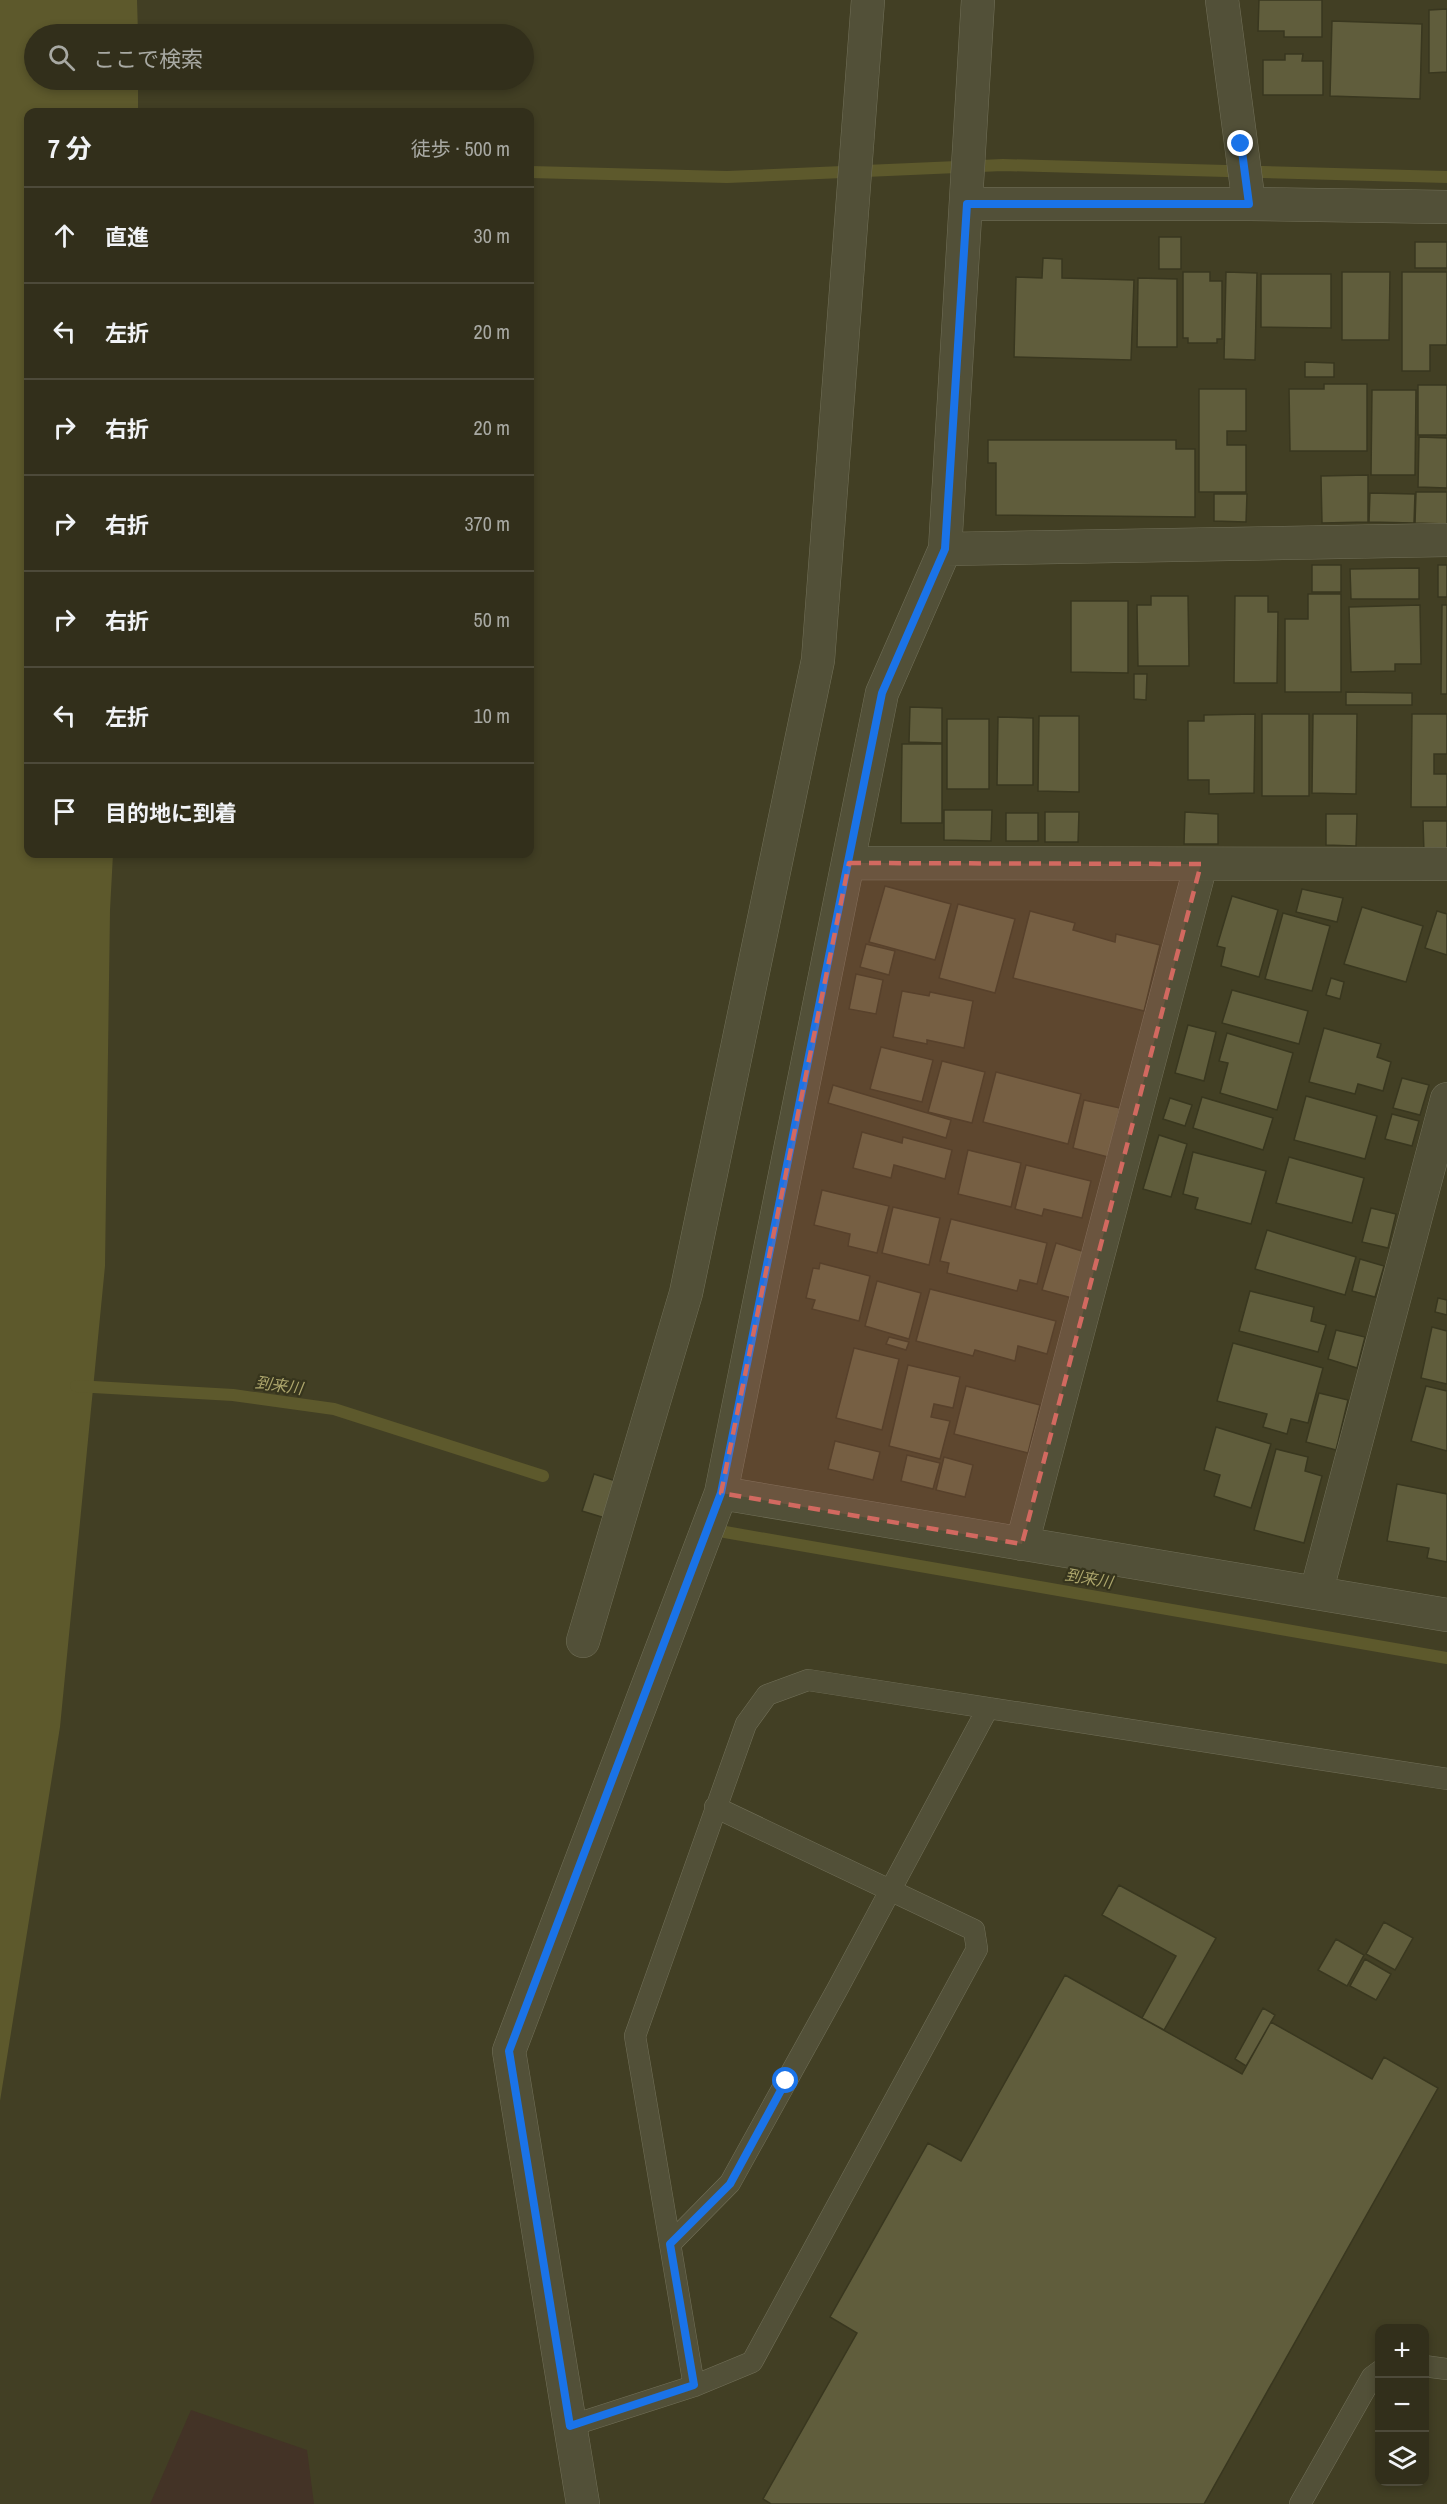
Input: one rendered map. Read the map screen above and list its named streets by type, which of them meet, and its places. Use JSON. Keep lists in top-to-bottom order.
{
  "water": ["到来川"],
  "page": {
    "search": "ここで検索",
    "heading": ["7 分", "徒歩 · 500 m"],
    "list": [
      ["直進", "30 m"],
      ["左折", "20 m"],
      ["右折", "20 m"],
      ["右折", "370 m"],
      ["右折", "50 m"],
      ["左折", "10 m"],
      "目的地に到着"
    ],
    "map_buttons": ["+", "−"]
  }
}
